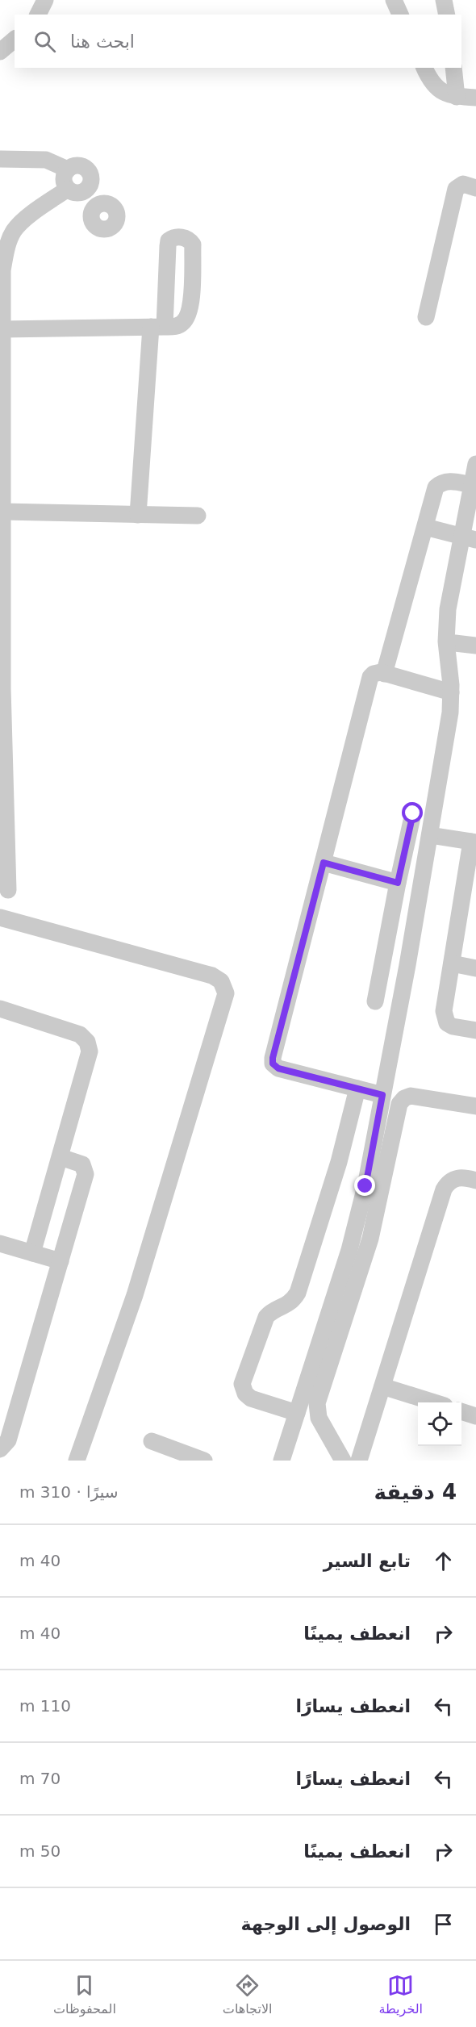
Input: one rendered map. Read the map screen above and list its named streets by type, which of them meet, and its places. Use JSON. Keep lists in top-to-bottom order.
{
  "page": {
    "search": "ابحث هنا",
    "heading": ["4 دقيقة", "سيرًا · 310 m"],
    "list": [
      ["تابع السير", "40 m"],
      ["انعطف يمينًا", "40 m"],
      ["انعطف يسارًا", "110 m"],
      ["انعطف يسارًا", "70 m"],
      ["انعطف يمينًا", "50 m"],
      "الوصول إلى الوجهة"
    ],
    "nav": ["الخريطة", "الاتجاهات", "المحفوظات"]
  }
}
